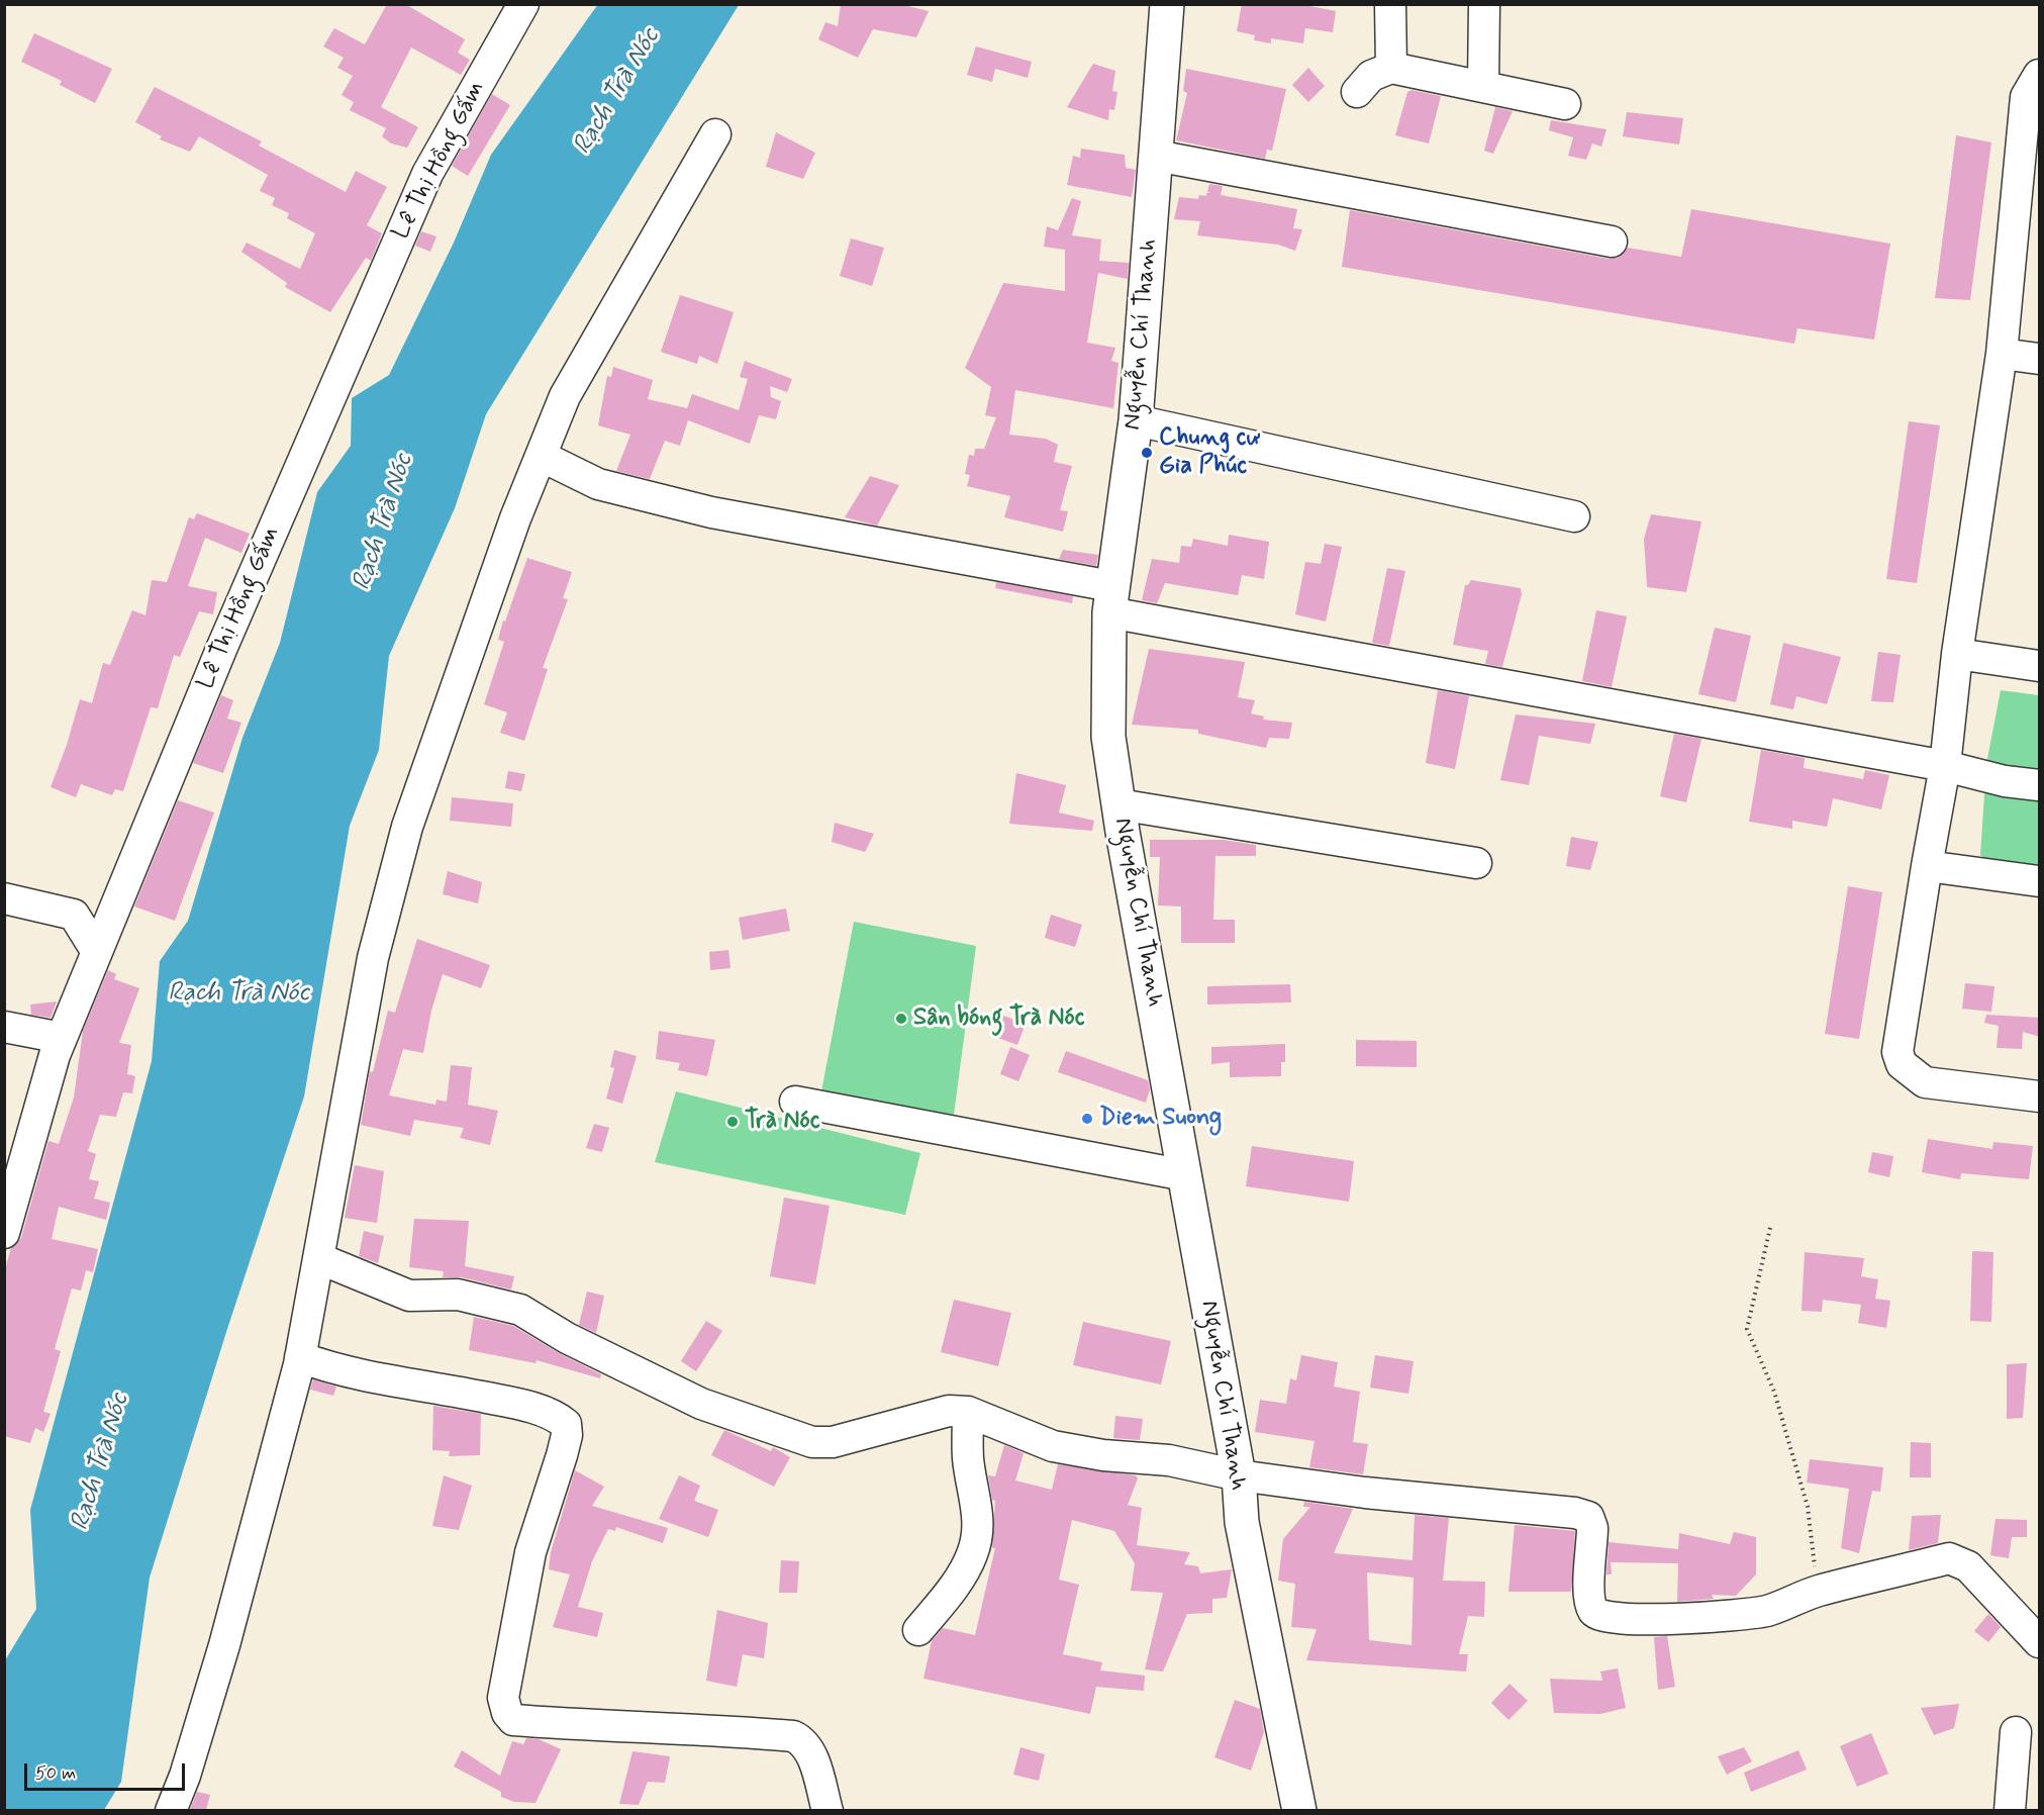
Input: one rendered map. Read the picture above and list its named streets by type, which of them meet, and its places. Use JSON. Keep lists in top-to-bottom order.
{
  "streets": {
    "main road": ["Nguyễn Chí Thanh"],
    "street": ["Lê Thị Hồng Gấm"]
  },
  "water": ["Rạch Trà Nóc"],
  "places": [
    "Chung cư Gia Phúc",
    "Sân bóng Trà Nóc",
    "Diem Suong",
    "Trà Nóc"
  ],
  "scale_bar": "50 m"
}
